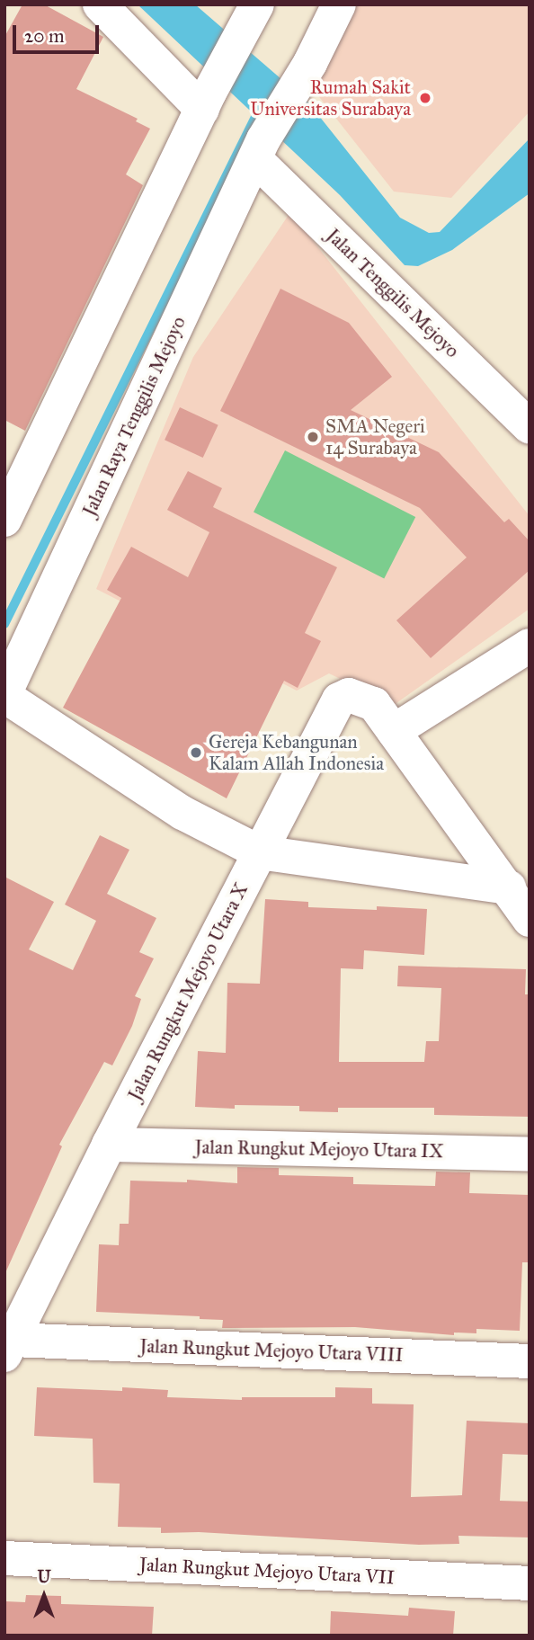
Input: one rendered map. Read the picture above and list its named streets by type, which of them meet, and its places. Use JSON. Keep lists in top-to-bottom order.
{
  "streets": {
    "street": [
      "Jalan Tenggilis Mejoyo",
      "Jalan Raya Tenggilis Mejoyo",
      "Jalan Rungkut Mejoyo Utara X",
      "Jalan Rungkut Mejoyo Utara IX",
      "Jalan Rungkut Mejoyo Utara VIII",
      "Jalan Rungkut Mejoyo Utara VII"
    ]
  },
  "crossings": [
    ["Jalan Tenggilis Mejoyo", "Jalan Raya Tenggilis Mejoyo"],
    ["Jalan Rungkut Mejoyo Utara X", "Jalan Rungkut Mejoyo Utara IX"],
    ["Jalan Rungkut Mejoyo Utara X", "Jalan Rungkut Mejoyo Utara VIII"]
  ],
  "places": ["Rumah Sakit Universitas Surabaya", "SMA Negeri 14 Surabaya", "Gereja Kebangunan Kalam Allah Indonesia"],
  "scale_bar": "20 m",
  "north": "top"
}
